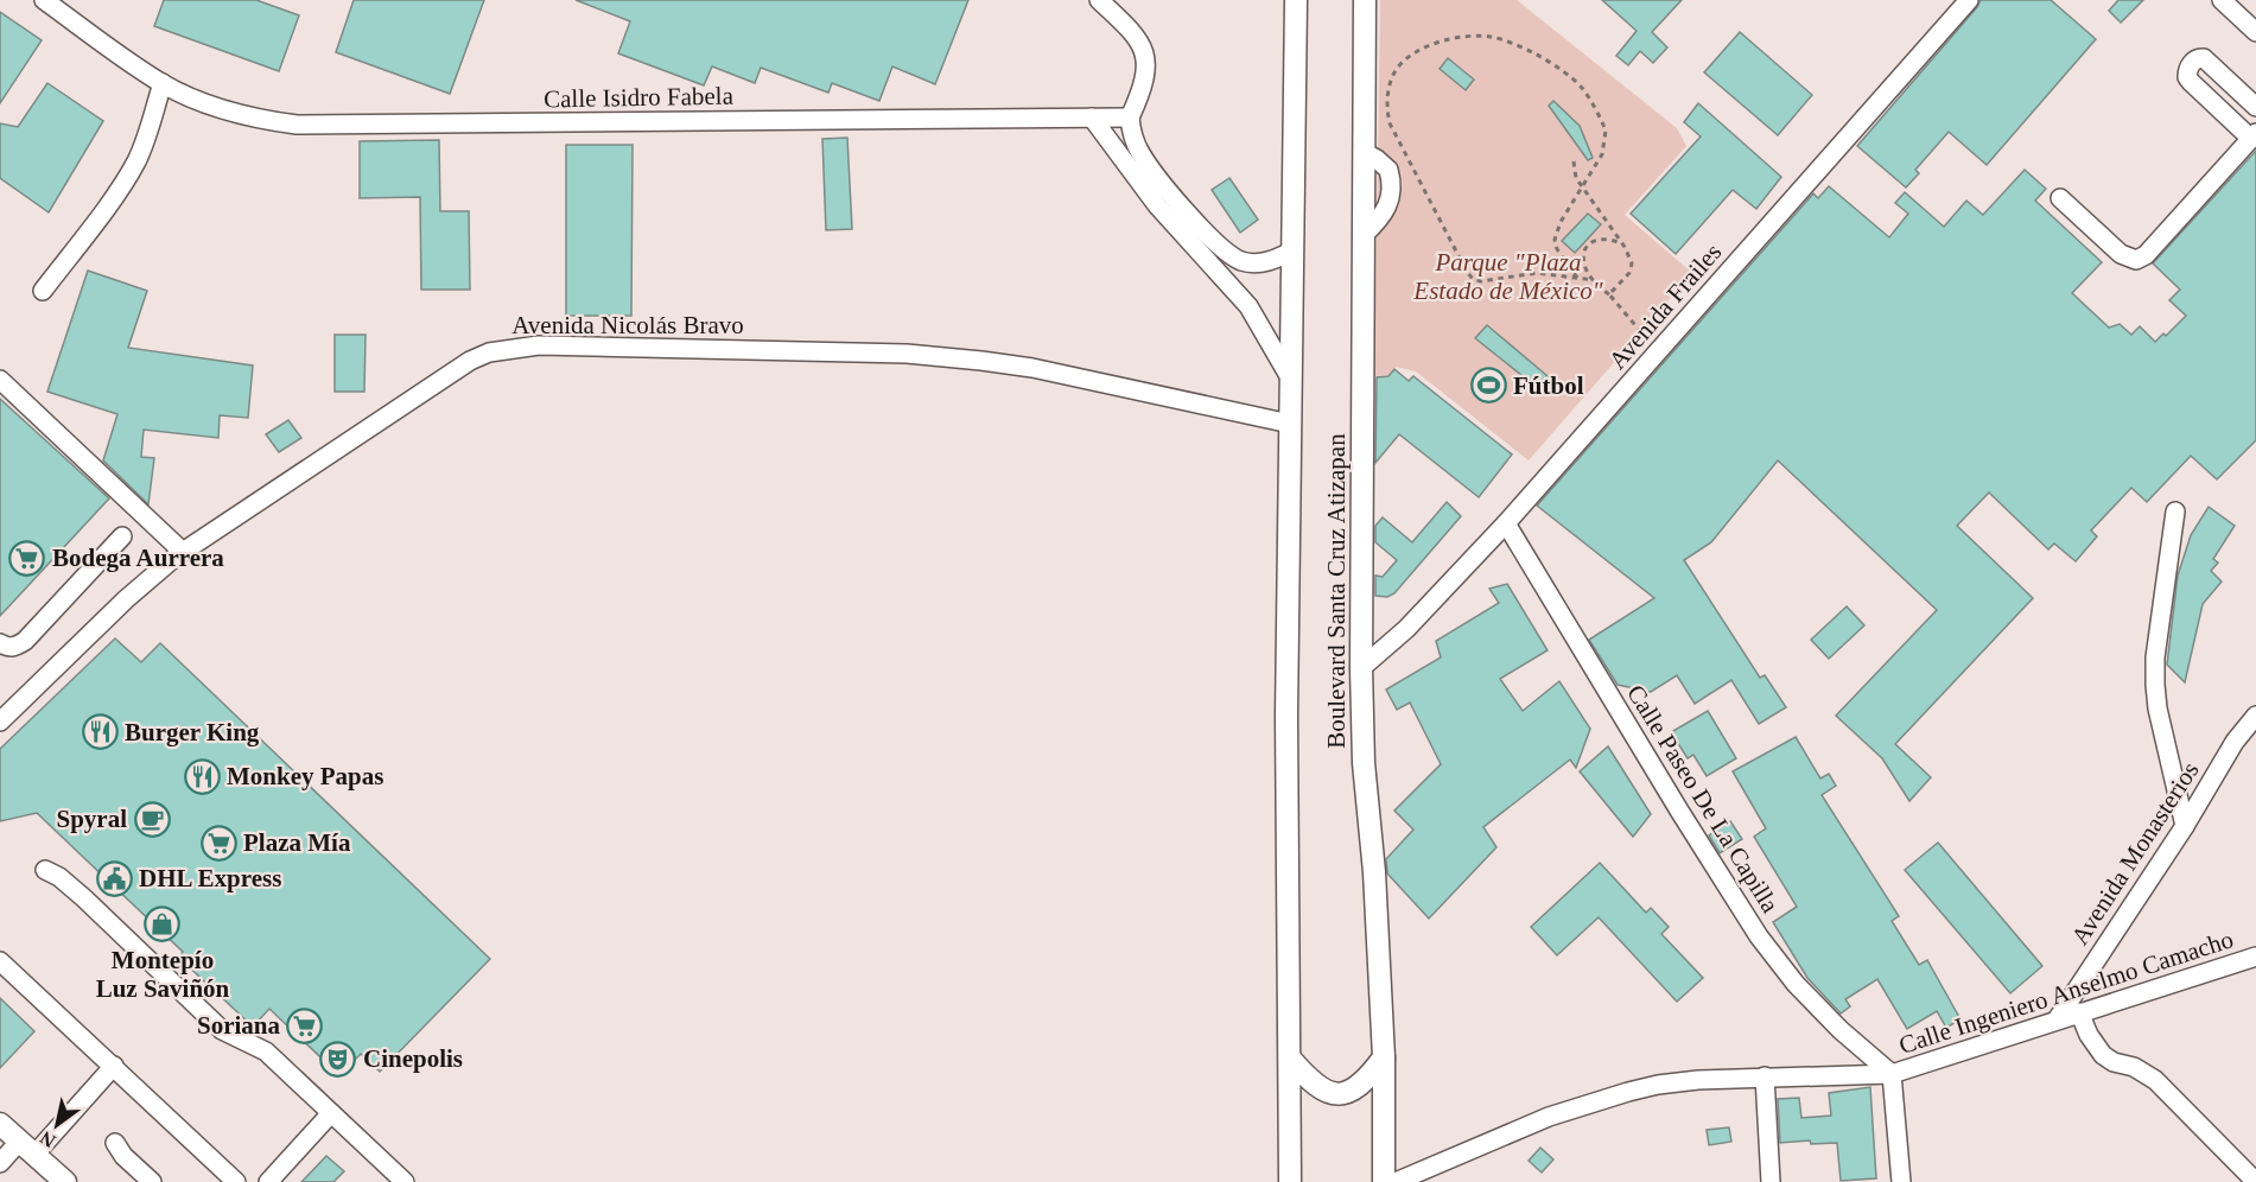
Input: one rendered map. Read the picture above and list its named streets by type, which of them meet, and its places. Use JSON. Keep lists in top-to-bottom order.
{
  "streets": {
    "main road": ["Boulevard Santa Cruz Atizapan"],
    "street": [
      "Calle Isidro Fabela",
      "Avenida Frailes",
      "Avenida Nicolás Bravo",
      "Calle Paseo De La Capilla",
      "Avenida Monasterios",
      "Calle Ingeniero Anselmo Camacho"
    ]
  },
  "crossings": [
    ["Avenida Frailes", "Boulevard Santa Cruz Atizapan"],
    ["Avenida Frailes", "Calle Paseo De La Capilla"],
    ["Avenida Nicolás Bravo", "Boulevard Santa Cruz Atizapan"],
    ["Calle Paseo De La Capilla", "Calle Ingeniero Anselmo Camacho"],
    ["Avenida Monasterios", "Calle Ingeniero Anselmo Camacho"]
  ],
  "parks": ["Parque \"Plaza Estado de México\""],
  "places": {
    "sports": ["Fútbol"],
    "supermarket": ["Bodega Aurrera", "Plaza Mía", "Soriana"],
    "restaurant": ["Burger King", "Monkey Papas"],
    "cafe": ["Spyral"],
    "public building": ["DHL Express"],
    "shop": ["Montepío Luz Saviñón"],
    "theatre": ["Cinepolis"]
  },
  "north": "bottom left"
}
